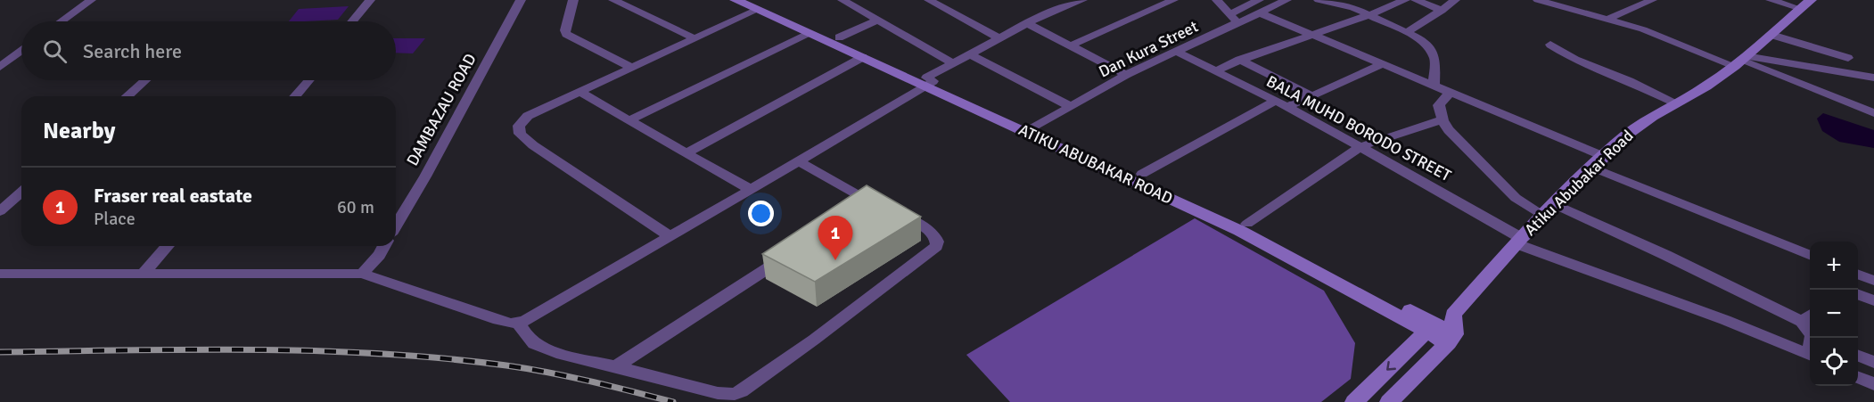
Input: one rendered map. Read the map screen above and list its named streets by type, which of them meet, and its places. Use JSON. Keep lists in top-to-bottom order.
{
  "streets": {
    "street": [
      "Dan Kura Street",
      "DAMBAZAU ROAD",
      "BALA MUHD BORODO STREET",
      "ATIKU ABUBAKAR ROAD",
      "Atiku Abubakar Road"
    ]
  },
  "crossings": [
    ["Dan Kura Street", "BALA MUHD BORODO STREET"],
    ["Dan Kura Street", "ATIKU ABUBAKAR ROAD"],
    ["BALA MUHD BORODO STREET", "Atiku Abubakar Road"]
  ],
  "page": {
    "search": "Search here",
    "heading": "Nearby",
    "list": [
      {
        "mark": "1",
        "name": "Fraser real eastate",
        "note": "Place",
        "value": "60 m"
      }
    ],
    "pins": "1",
    "map_buttons": ["+", "−"]
  }
}
